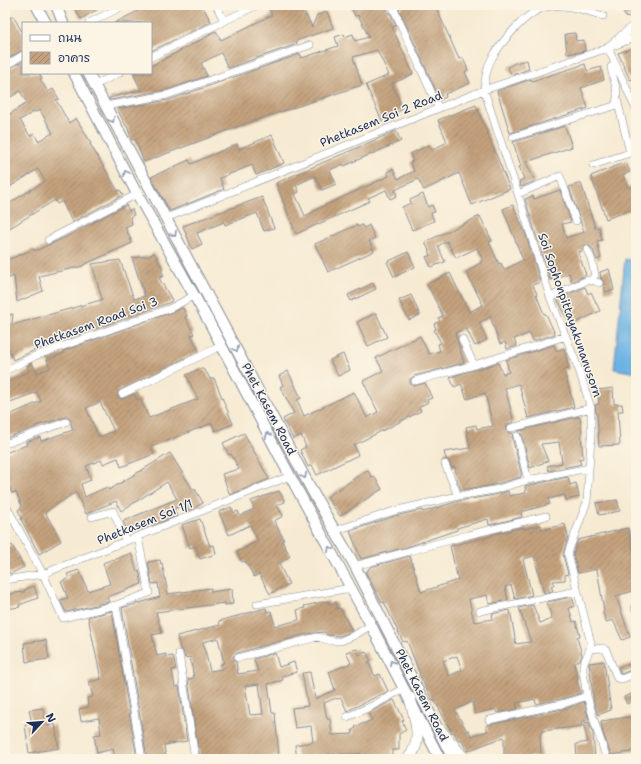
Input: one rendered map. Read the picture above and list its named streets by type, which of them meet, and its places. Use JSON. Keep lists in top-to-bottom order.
{
  "streets": {
    "main road": ["Phet Kasem Road"],
    "street": [
      "Phetkasem Soi 2 Road",
      "Soi Sophonpittayakunanusorn",
      "Phetkasem Road Soi 3",
      "Phetkasem Soi 1/1"
    ]
  },
  "crossings": [
    ["Phetkasem Soi 2 Road", "Soi Sophonpittayakunanusorn"],
    ["Phetkasem Soi 2 Road", "Phet Kasem Road"],
    ["Phetkasem Road Soi 3", "Phet Kasem Road"],
    ["Phet Kasem Road", "Phetkasem Soi 1/1"]
  ],
  "legend": ["ถนน", "อาคาร"],
  "north": "top right"
}
